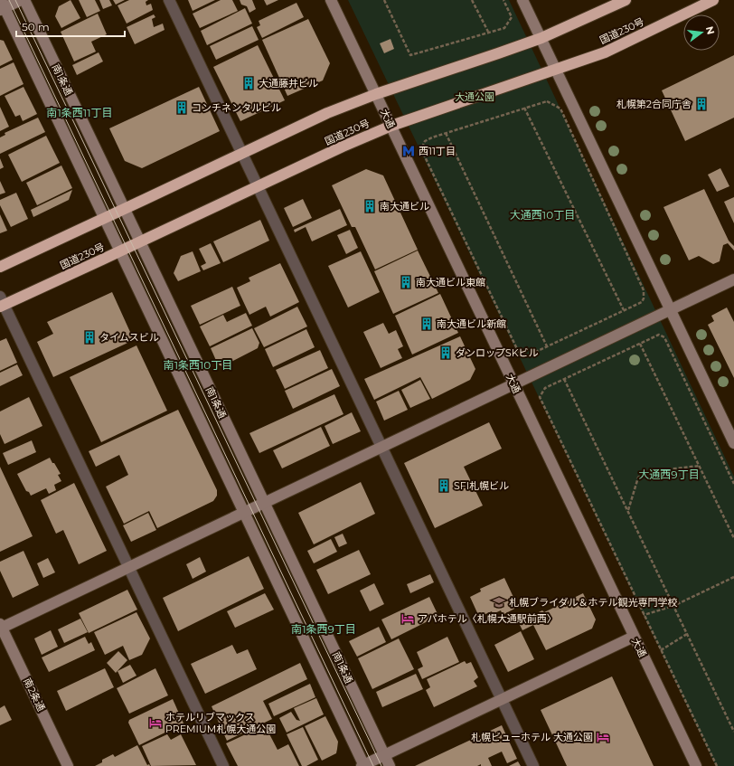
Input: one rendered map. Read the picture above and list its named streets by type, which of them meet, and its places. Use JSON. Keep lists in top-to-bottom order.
{
  "streets": {
    "highway": ["国道230号"],
    "street": ["南1条通", "大通", "南2条通"]
  },
  "crossings": [
    ["国道230号", "南1条通"],
    ["国道230号", "大通"]
  ],
  "districts": [
    "南1条西11丁目",
    "大通西10丁目",
    "南1条西10丁目",
    "大通西9丁目",
    "南1条西9丁目"
  ],
  "parks": ["大通公園"],
  "places": {
    "building": [
      "大通藤井ビル",
      "札幌第2合同庁舎",
      "コンチネンタルビル",
      "南大通ビル",
      "南大通ビル東館",
      "南大通ビル新館",
      "タイムスビル",
      "ダンロップSKビル",
      "SFI札幌ビル"
    ],
    "metro station": ["西11丁目"],
    "school or university": ["札幌ブライダル＆ホテル観光専門学校"],
    "hotel": ["アパホテル〈札幌大通駅前西〉", "ホテルリブマックス PREMIUM札幌大通公園", "札幌ビューホテル 大通公園"]
  },
  "scale_bar": "50 m",
  "north": "right"
}
